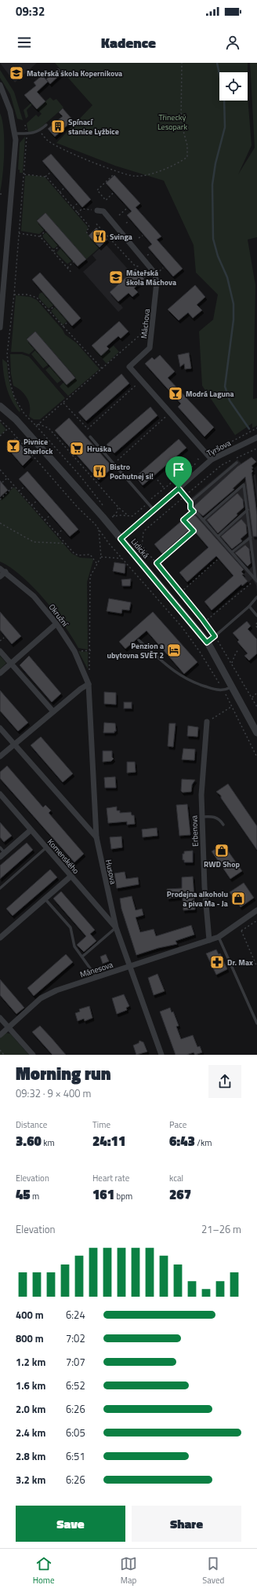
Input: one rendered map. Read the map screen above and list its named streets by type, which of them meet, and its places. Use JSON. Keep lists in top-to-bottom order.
{
  "streets": {
    "street": [
      "Máchova",
      "Tyršova",
      "Lidická",
      "Okružní",
      "Erbenova",
      "Komenského",
      "Husova",
      "Mánesova"
    ]
  },
  "crossings": [
    ["Máchova", "Tyršova"],
    ["Tyršova", "Lidická"],
    ["Okružní", "Husova"],
    ["Erbenova", "Mánesova"],
    ["Komenského", "Husova"],
    ["Husova", "Mánesova"]
  ],
  "parks": ["Třinecký Lesopark"],
  "places": {
    "school or university": ["Mateřská škola Kopernikova", "Mateřská škola Máchova"],
    "building": ["Spínací stanice Lyžbice"],
    "restaurant": ["Svinga", "Bistro Pochutnej si!"],
    "bar": ["Modrá Laguna", "Pivnice Sherlock"],
    "supermarket": ["Hruška"],
    "hotel": ["Penzion a ubytovna SVĚT 2"],
    "shop": ["RWD Shop", "Prodejna alkoholu a piva Ma - Ja"],
    "pharmacy": ["Dr. Max"]
  },
  "page": {
    "status": "09:32",
    "header": "Kadence",
    "heading": ["Morning run", "09:32 · 9 × 400 m"],
    "stats": [
      ["Distance", "3.60 km"],
      ["Time", "24:11"],
      ["Pace", "6:43 /km"],
      ["Elevation", "45 m"],
      ["Heart rate", "161 bpm"],
      ["kcal", "267"]
    ],
    "chart": ["Elevation", "21–26 m"],
    "list": [
      {
        "name": "400 m",
        "note": "6:24"
      },
      {
        "name": "800 m",
        "note": "7:02"
      },
      {
        "name": "1.2 km",
        "note": "7:07"
      },
      {
        "name": "1.6 km",
        "note": "6:52"
      },
      {
        "name": "2.0 km",
        "note": "6:26"
      },
      {
        "name": "2.4 km",
        "note": "6:05"
      },
      {
        "name": "2.8 km",
        "note": "6:51"
      },
      {
        "name": "3.2 km",
        "note": "6:26"
      }
    ],
    "buttons": ["Save", "Share"],
    "tabs": ["Home", "Map", "Saved"]
  }
}
